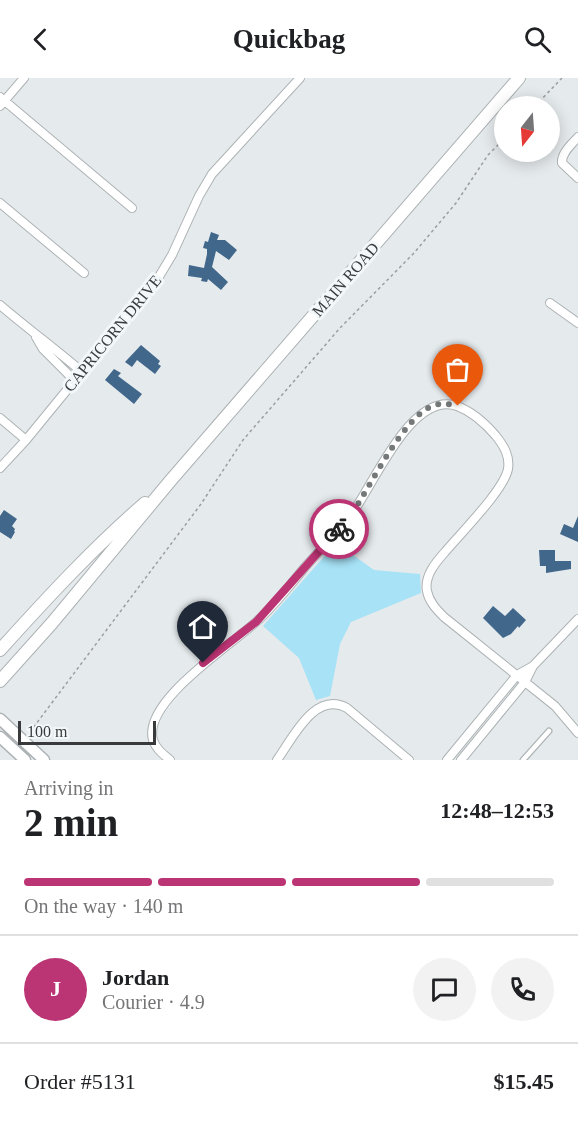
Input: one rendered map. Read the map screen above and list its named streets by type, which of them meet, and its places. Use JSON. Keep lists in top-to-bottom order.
{
  "streets": {
    "main road": ["MAIN ROAD"],
    "street": ["CAPRICORN DRIVE"]
  },
  "scale_bar": "100 m",
  "north": "bottom",
  "page": {
    "header": "Quickbag",
    "scale": "100 m",
    "heading": ["2 min", "Arriving in", "12:48–12:53"],
    "panel": [
      "Jordan",
      "Courier · 4.9",
      "Order #5131",
      "$15.45"
    ],
    "bar": "On the way · 140 m",
    "round": "J"
  }
}
